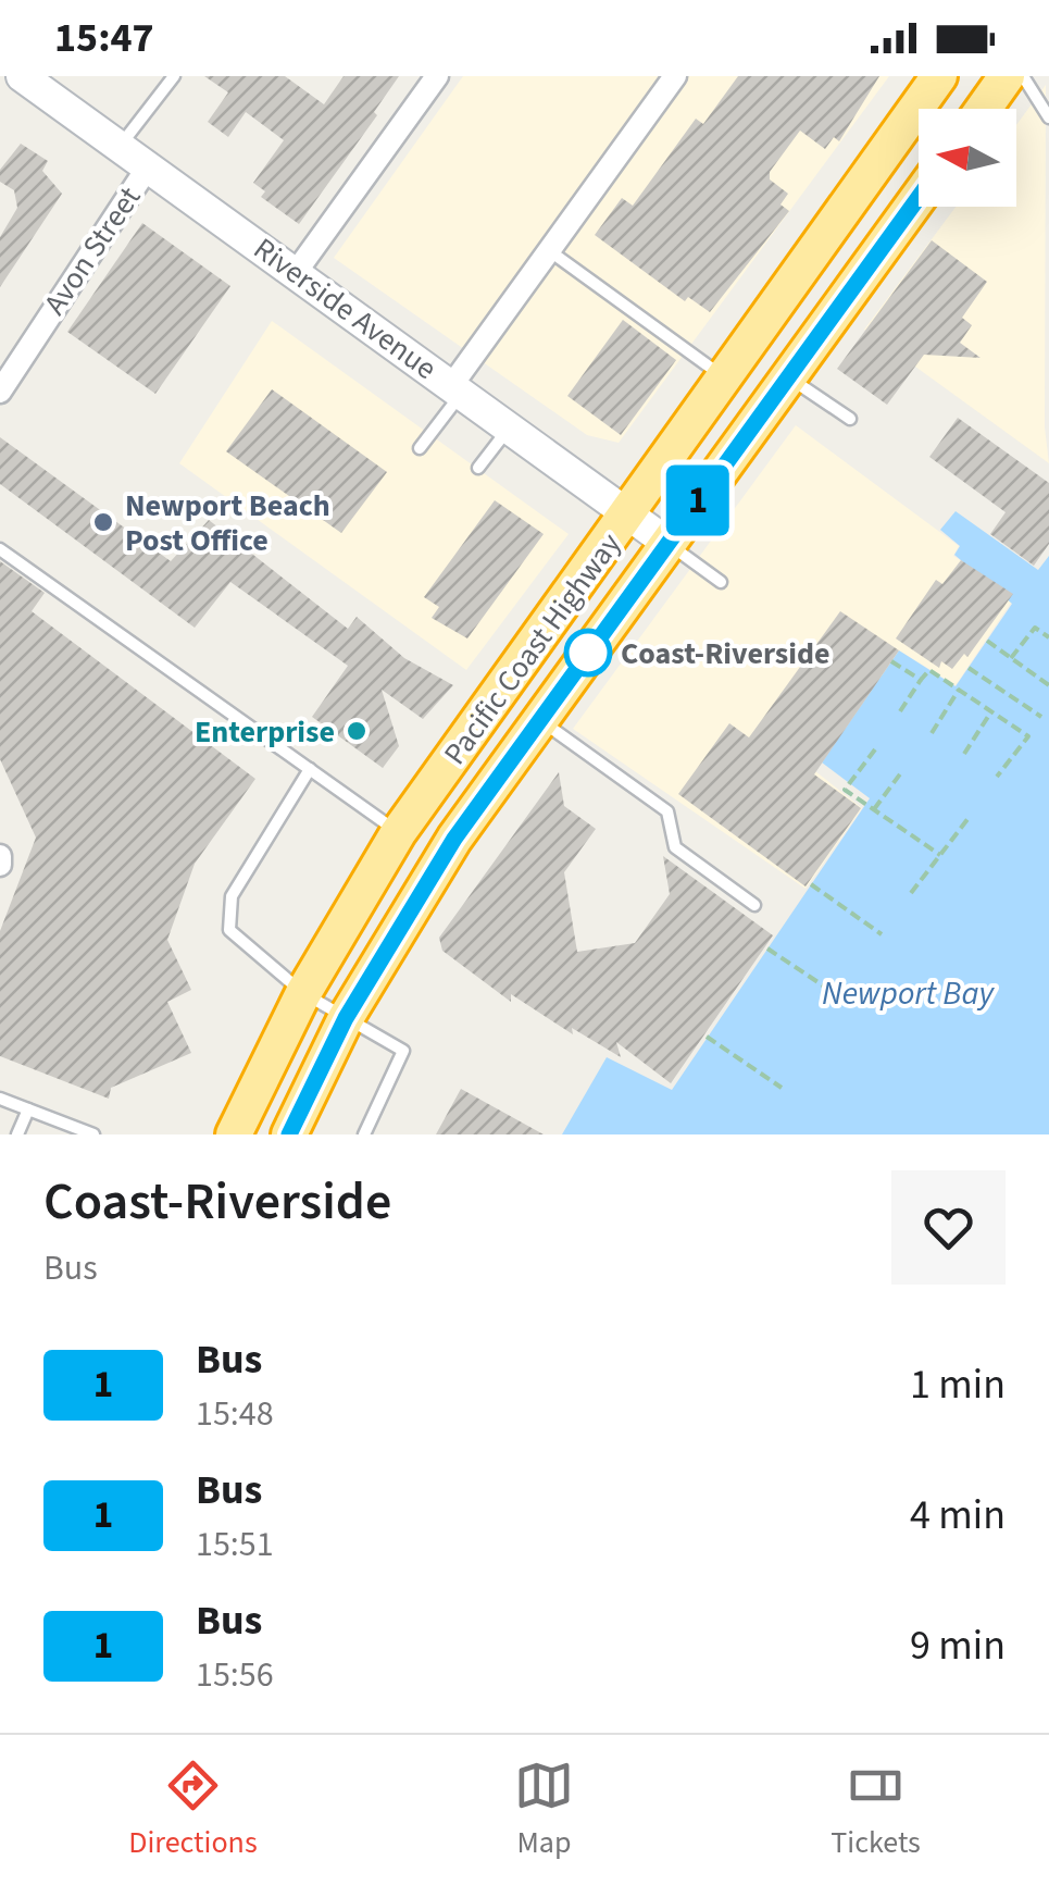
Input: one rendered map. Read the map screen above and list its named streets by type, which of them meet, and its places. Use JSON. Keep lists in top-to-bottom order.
{
  "streets": {
    "highway": ["Pacific Coast Highway"],
    "main road": ["Riverside Avenue"],
    "street": ["Avon Street"]
  },
  "crossings": [
    ["Avon Street", "Riverside Avenue"],
    ["Riverside Avenue", "Pacific Coast Highway"]
  ],
  "water": ["Newport Bay"],
  "places": ["Newport Beach Post Office", "Coast-Riverside", "Enterprise"],
  "lines": ["bus line 1"],
  "north": "left",
  "page": {
    "status": "15:47",
    "on_map": "1",
    "heading": ["Coast-Riverside", "Bus"],
    "list": [
      {
        "mark": "1",
        "name": "Bus",
        "note": "15:48",
        "value": "1 min"
      },
      {
        "mark": "1",
        "name": "Bus",
        "note": "15:51",
        "value": "4 min"
      },
      {
        "mark": "1",
        "name": "Bus",
        "note": "15:56",
        "value": "9 min"
      }
    ],
    "tabs": ["Directions", "Map", "Tickets"]
  }
}
